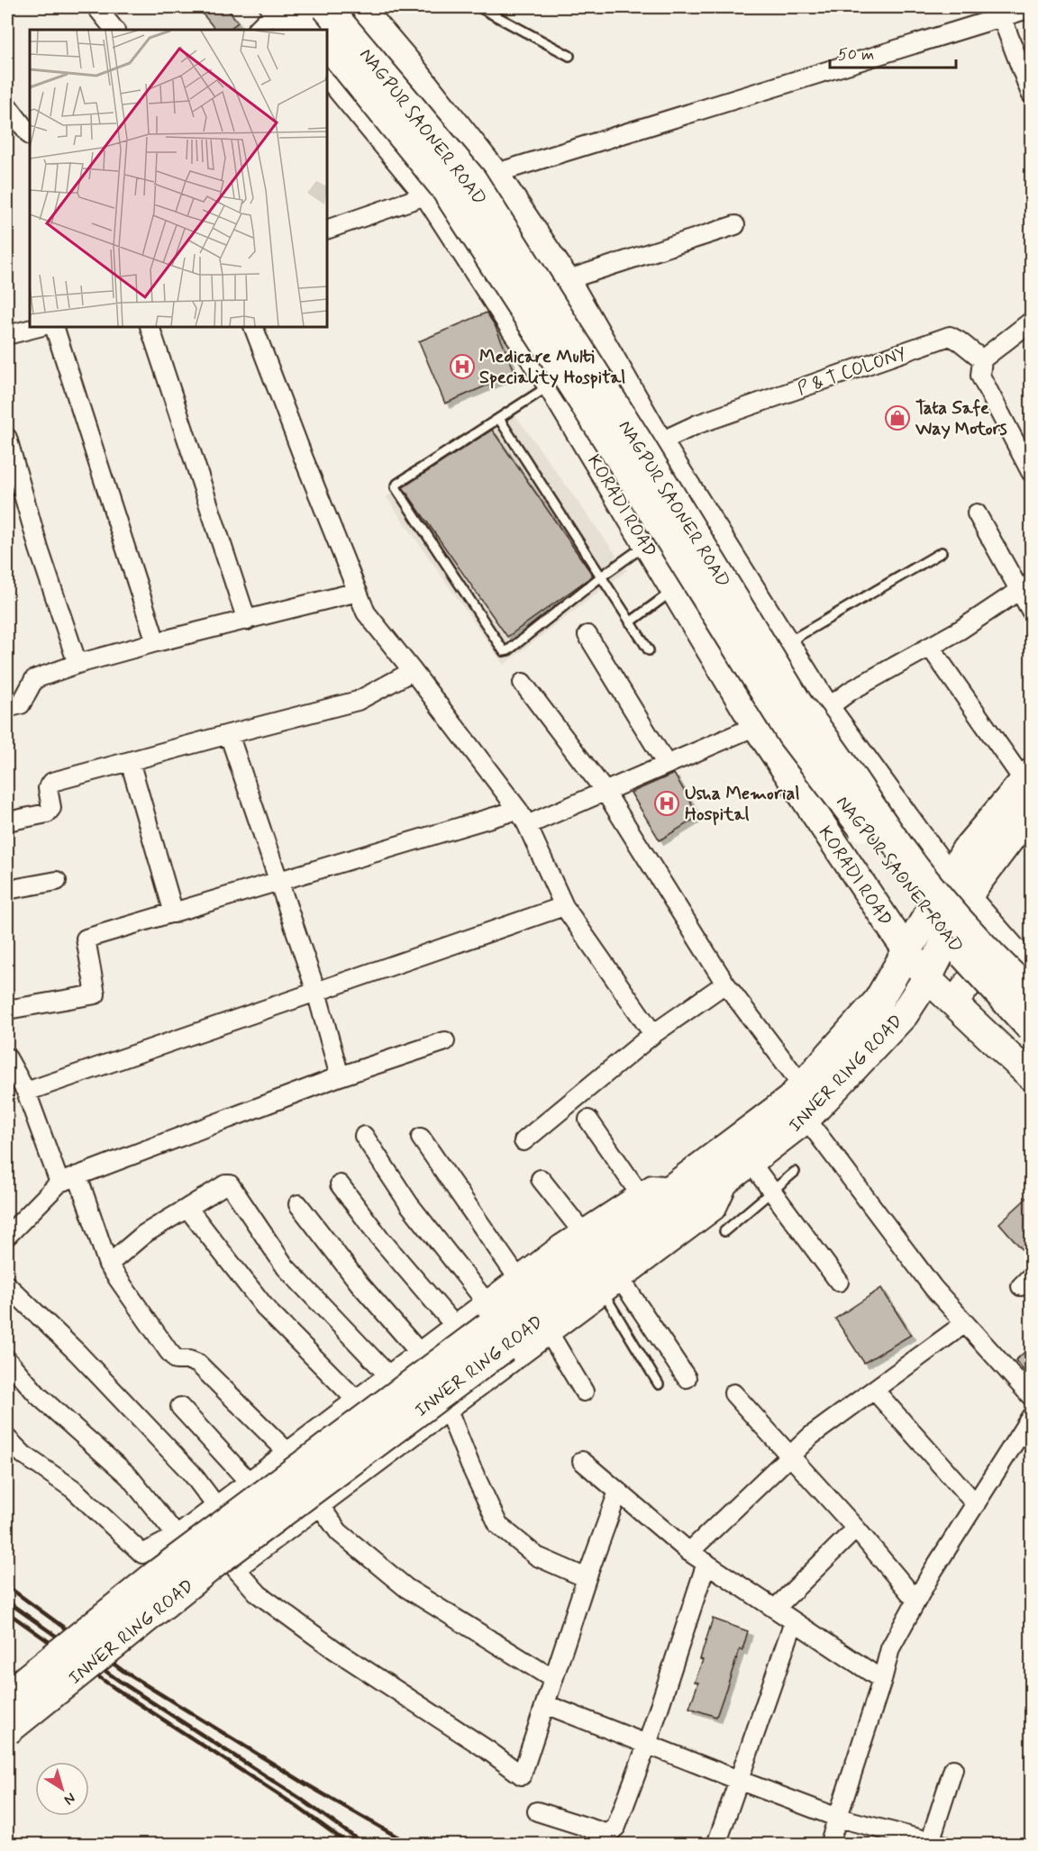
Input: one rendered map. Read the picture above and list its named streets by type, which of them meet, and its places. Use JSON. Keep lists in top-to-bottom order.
{
  "streets": {
    "highway": ["NAGPUR SAONER ROAD", "INNER RING ROAD"],
    "main road": ["KORADI ROAD"],
    "street": ["P & T COLONY"]
  },
  "crossings": [
    ["KORADI ROAD", "INNER RING ROAD"]
  ],
  "places": {
    "hospital": ["Medicare Multi Speciality Hospital", "Usha Memorial Hospital"],
    "shop": ["Tata Safe Way Motors"]
  },
  "scale_bar": "50 m",
  "north": "bottom right"
}
